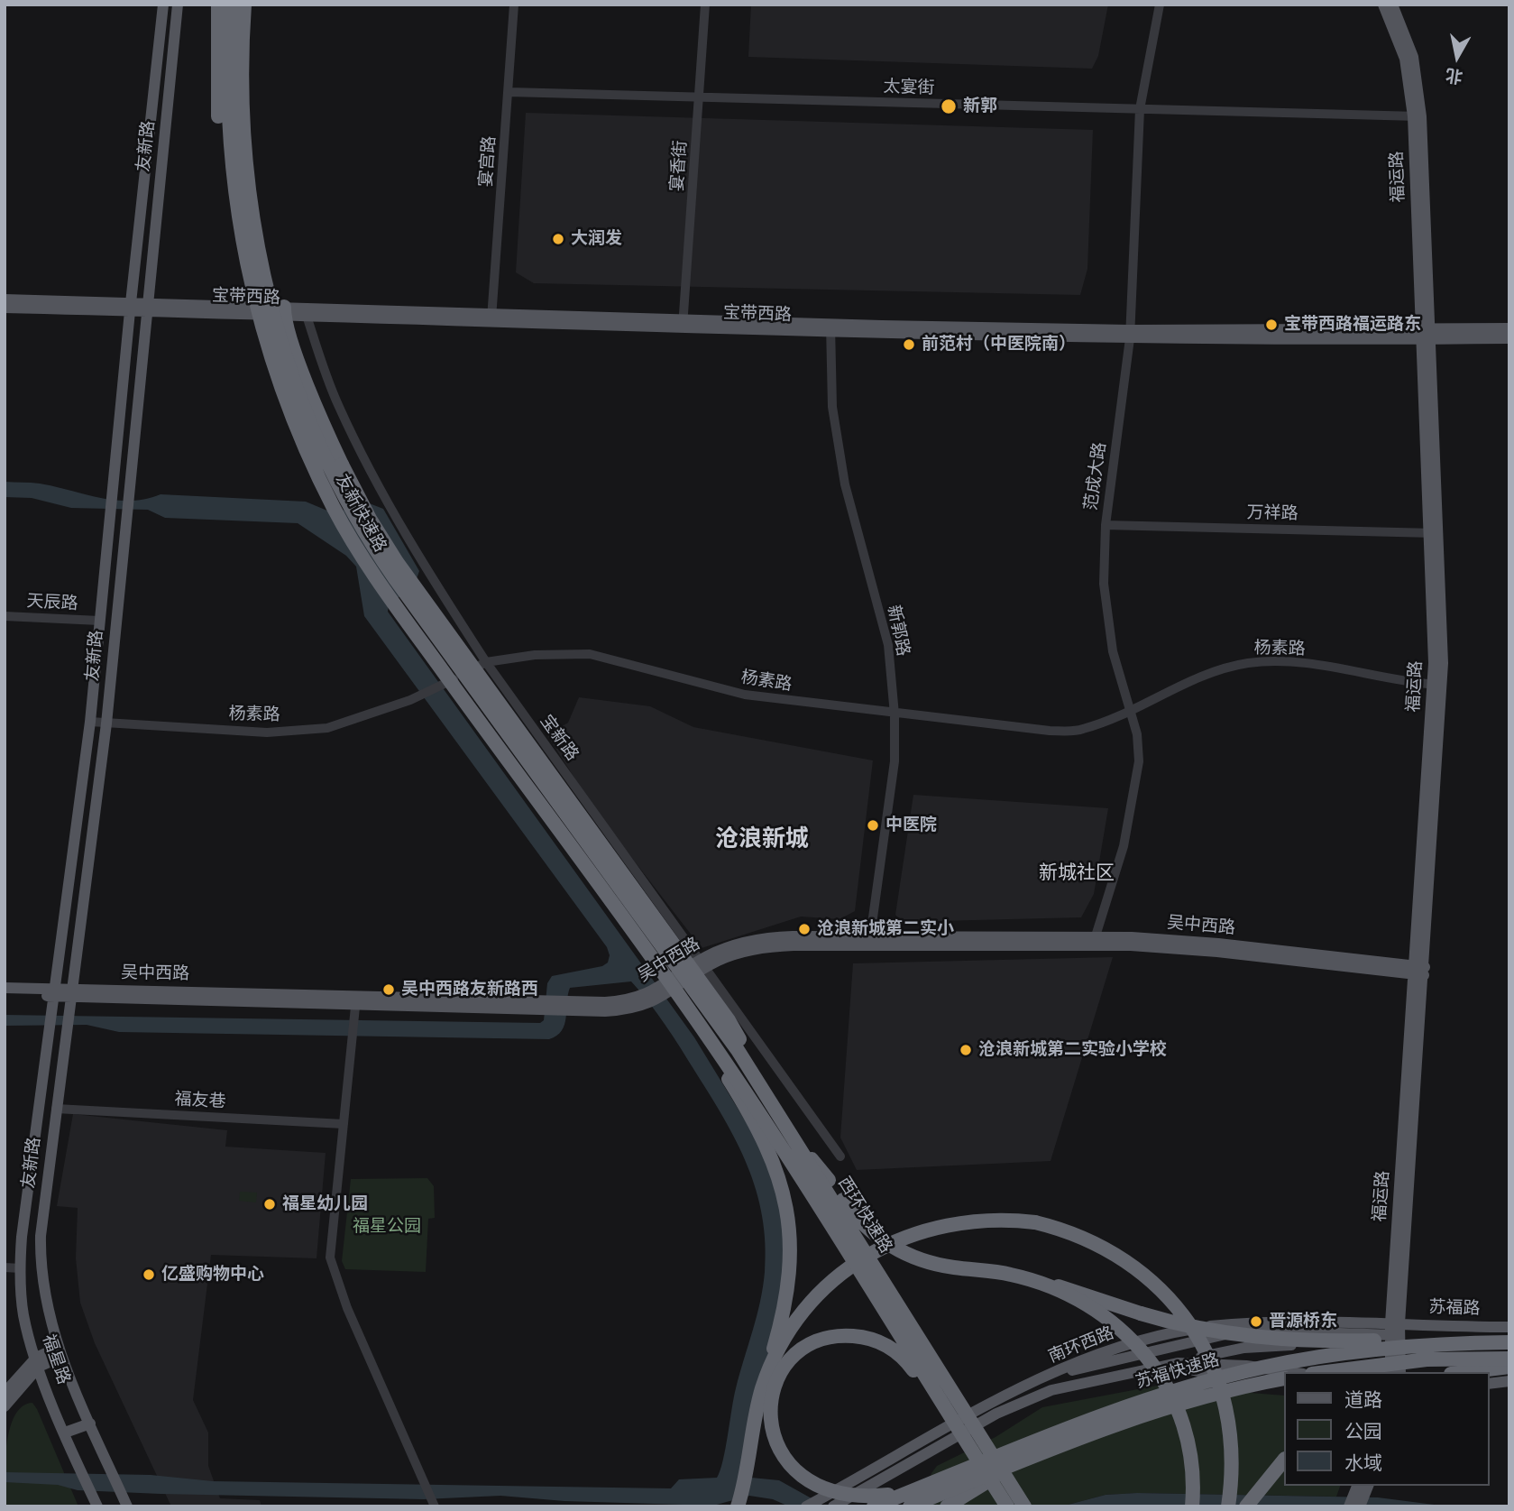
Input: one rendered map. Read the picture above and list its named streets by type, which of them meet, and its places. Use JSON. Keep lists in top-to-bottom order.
{
  "streets": {
    "highway": ["友新快速路", "西环快速路", "苏福快速路"],
    "main road": [
      "友新路",
      "福运路",
      "宝带西路",
      "吴中西路",
      "苏福路",
      "南环西路",
      "福星路"
    ],
    "street": [
      "太宴街",
      "宴宫路",
      "宴香街",
      "范成大路",
      "万祥路",
      "天辰路",
      "新郭路",
      "杨素路",
      "宝新路",
      "福友巷"
    ]
  },
  "crossings": [
    ["太宴街", "宴宫路"],
    ["太宴街", "宴香街"],
    ["太宴街", "福运路"],
    ["太宴街", "范成大路"],
    ["友新路", "宝带西路"],
    ["友新路", "天辰路"],
    ["友新路", "杨素路"],
    ["友新路", "吴中西路"],
    ["友新路", "福友巷"],
    ["友新路", "福星路"],
    ["宴宫路", "宝带西路"],
    ["宴香街", "宝带西路"],
    ["福运路", "宝带西路"],
    ["福运路", "万祥路"],
    ["福运路", "杨素路"],
    ["福运路", "吴中西路"],
    ["福运路", "苏福路"],
    ["福运路", "南环西路"],
    ["宝带西路", "范成大路"],
    ["宝带西路", "新郭路"],
    ["宝带西路", "宝新路"],
    ["范成大路", "万祥路"],
    ["范成大路", "杨素路"],
    ["范成大路", "吴中西路"],
    ["友新快速路", "西环快速路"],
    ["新郭路", "杨素路"],
    ["新郭路", "吴中西路"],
    ["杨素路", "宝新路"],
    ["宝新路", "吴中西路"],
    ["苏福路", "南环西路"]
  ],
  "districts": ["沧浪新城", "新城社区"],
  "parks": ["福星公园"],
  "places": [
    "新郭",
    "大润发",
    "宝带西路福运路东",
    "前范村（中医院南）",
    "中医院",
    "沧浪新城第二实小",
    "吴中西路友新路西",
    "沧浪新城第二实验小学校",
    "福星幼儿园",
    "亿盛购物中心",
    "晋源桥东"
  ],
  "legend": ["道路", "公园", "水域"],
  "north": "bottom"
}
